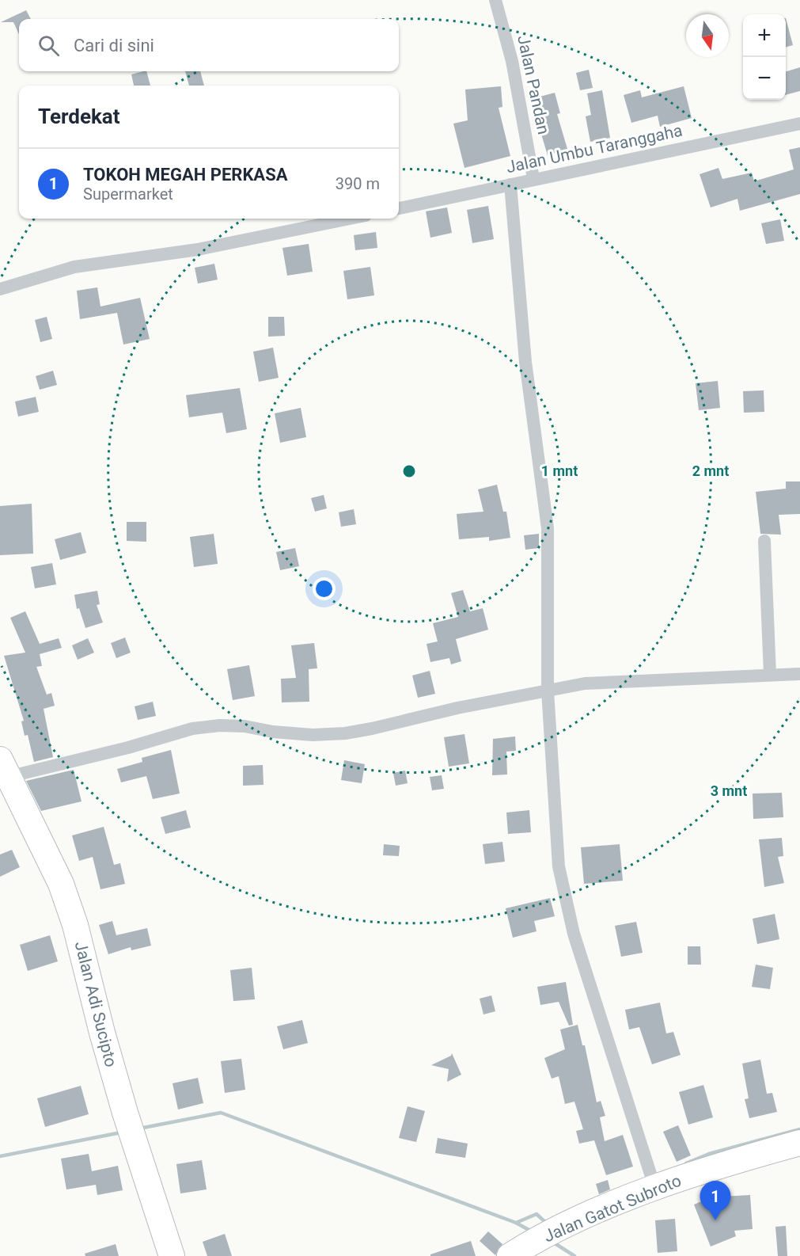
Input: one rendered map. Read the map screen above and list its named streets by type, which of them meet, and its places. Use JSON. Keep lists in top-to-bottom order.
{
  "streets": {
    "highway": ["Jalan Adi Sucipto", "Jalan Gatot Subroto"],
    "street": ["Jalan Pandan", "Jalan Umbu Taranggaha"]
  },
  "crossings": [
    ["Jalan Pandan", "Jalan Umbu Taranggaha"]
  ],
  "north": "bottom",
  "page": {
    "map_buttons": ["+", "−"],
    "search": "Cari di sini",
    "heading": "Terdekat",
    "list": [
      {
        "mark": "1",
        "name": "TOKOH MEGAH PERKASA",
        "note": "Supermarket",
        "value": "390 m"
      }
    ],
    "pins": "1"
  },
  "rings": ["1 mnt", "2 mnt", "3 mnt"]
}
